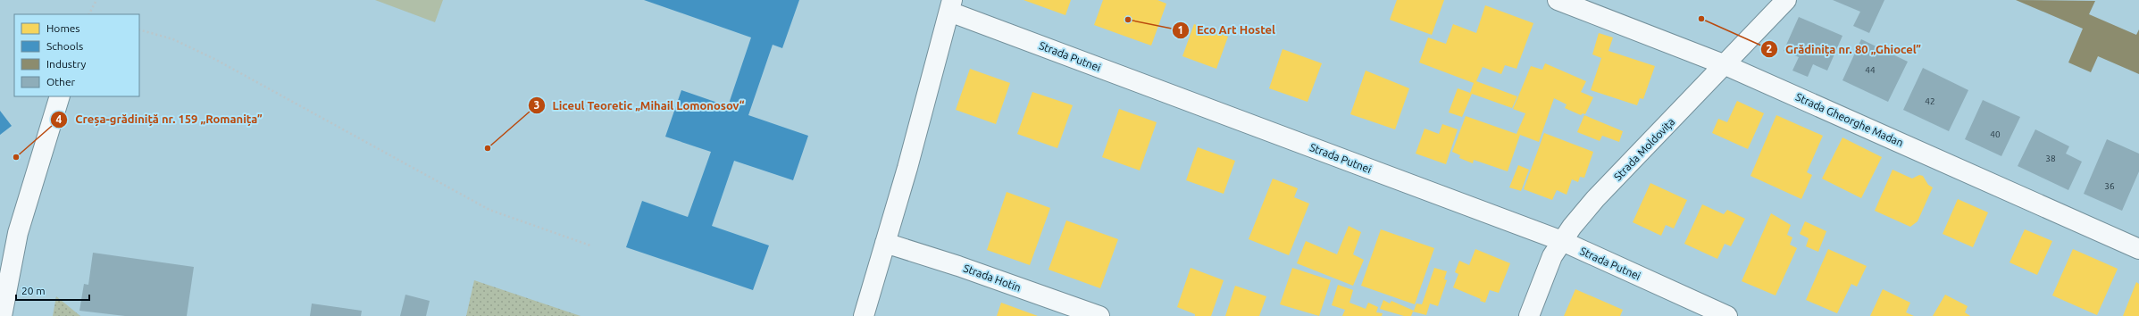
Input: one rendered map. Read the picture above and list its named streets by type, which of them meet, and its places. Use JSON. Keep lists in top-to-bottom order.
{
  "streets": {
    "street": [
      "Strada Putnei",
      "Strada Gheorghe Madan",
      "Strada Moldovița",
      "Strada Hotin"
    ]
  },
  "crossings": [
    ["Strada Putnei", "Strada Moldovița"],
    ["Strada Gheorghe Madan", "Strada Moldovița"]
  ],
  "places": [
    "Grădinița nr. 80 „Ghiocel”",
    "Eco Art Hostel",
    "Liceul Teoretic „Mihail Lomonosov“",
    "Creșa-grădiniță nr. 159 „Romanița”"
  ],
  "house_numbers": [
    "44",
    "42",
    "40",
    "38",
    "36"
  ],
  "legend": [
    "Homes",
    "Schools",
    "Industry",
    "Other"
  ],
  "scale_bar": "20 m"
}
